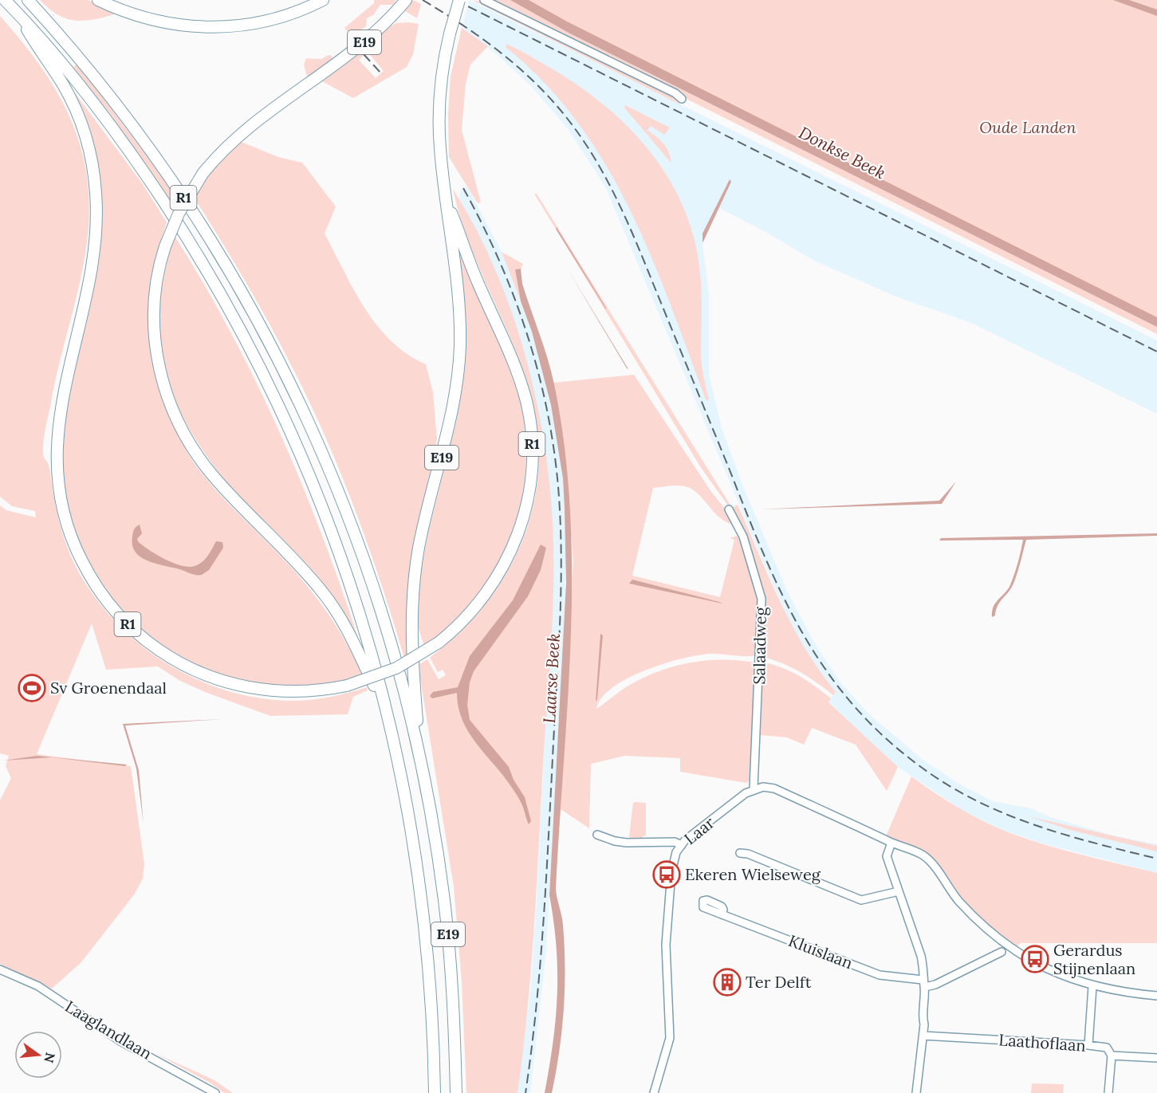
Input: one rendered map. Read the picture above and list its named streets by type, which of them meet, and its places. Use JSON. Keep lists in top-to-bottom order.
{
  "streets": {
    "highway": ["E19", "R1"],
    "street": [
      "Salaadweg",
      "Laar",
      "Kluislaan",
      "Laaglandlaan",
      "Laathoflaan"
    ]
  },
  "crossings": [
    ["E19", "R1"],
    ["Salaadweg", "Laar"]
  ],
  "water": ["Donkse Beek", "Laarse Beek"],
  "parks": ["Oude Landen"],
  "places": {
    "sports": ["Sv Groenendaal"],
    "bus stop": ["Ekeren Wielseweg", "Gerardus Stijnenlaan"],
    "building": ["Ter Delft"]
  },
  "north": "right"
}
